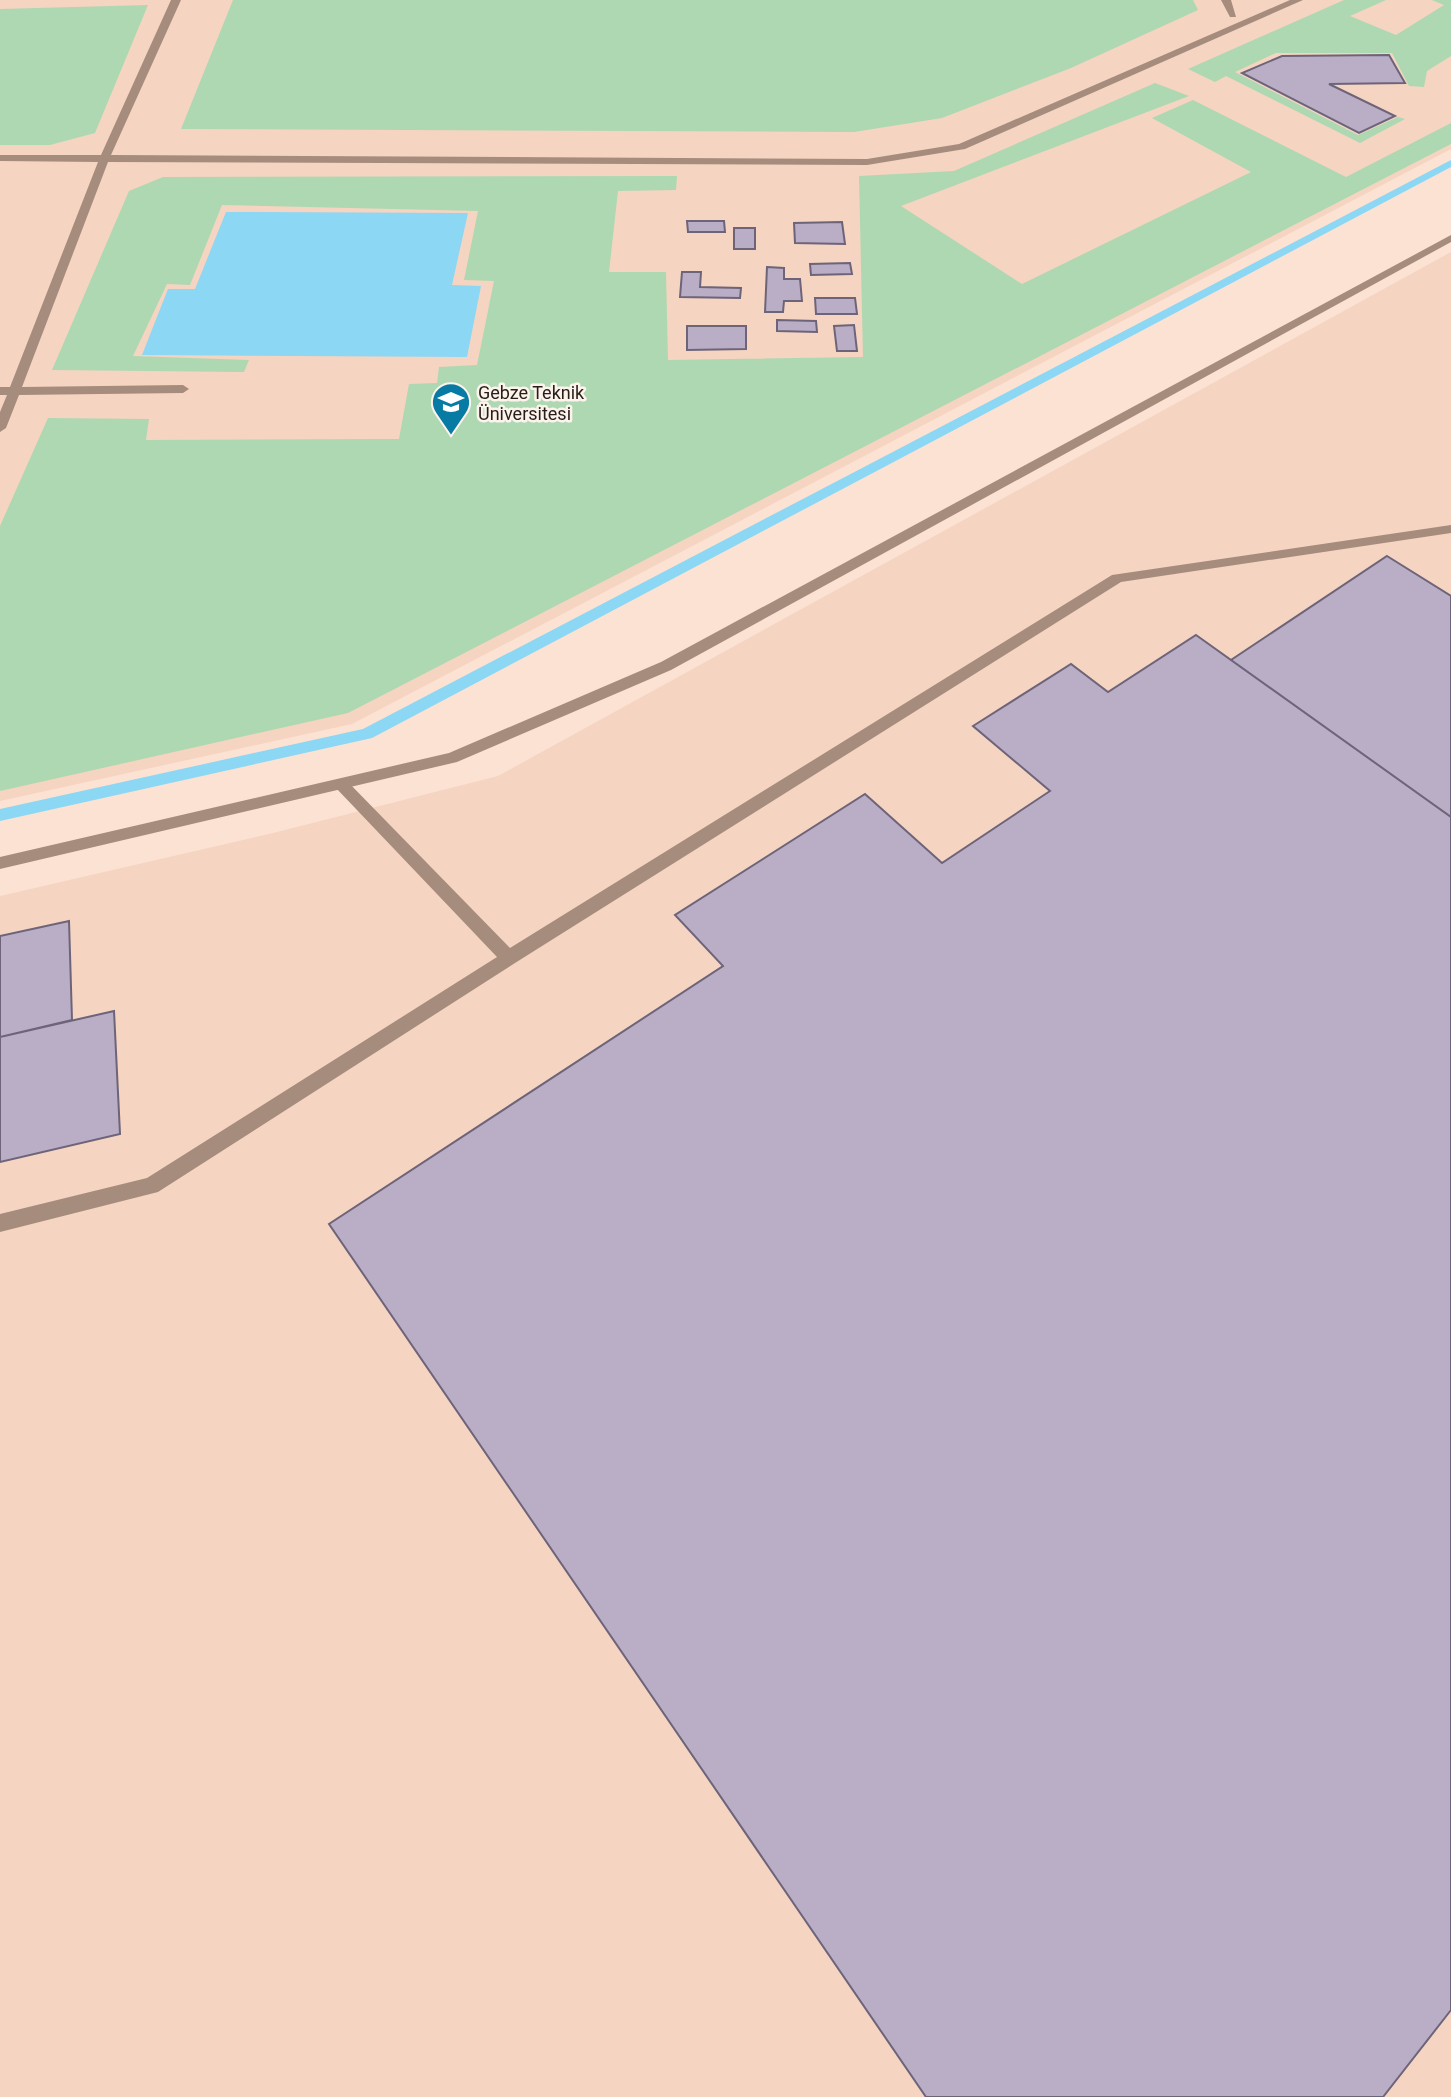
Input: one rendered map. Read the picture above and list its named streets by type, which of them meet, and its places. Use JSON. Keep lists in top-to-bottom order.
{
  "places": {
    "school or university": ["Gebze Teknik Üniversitesi"]
  }
}
